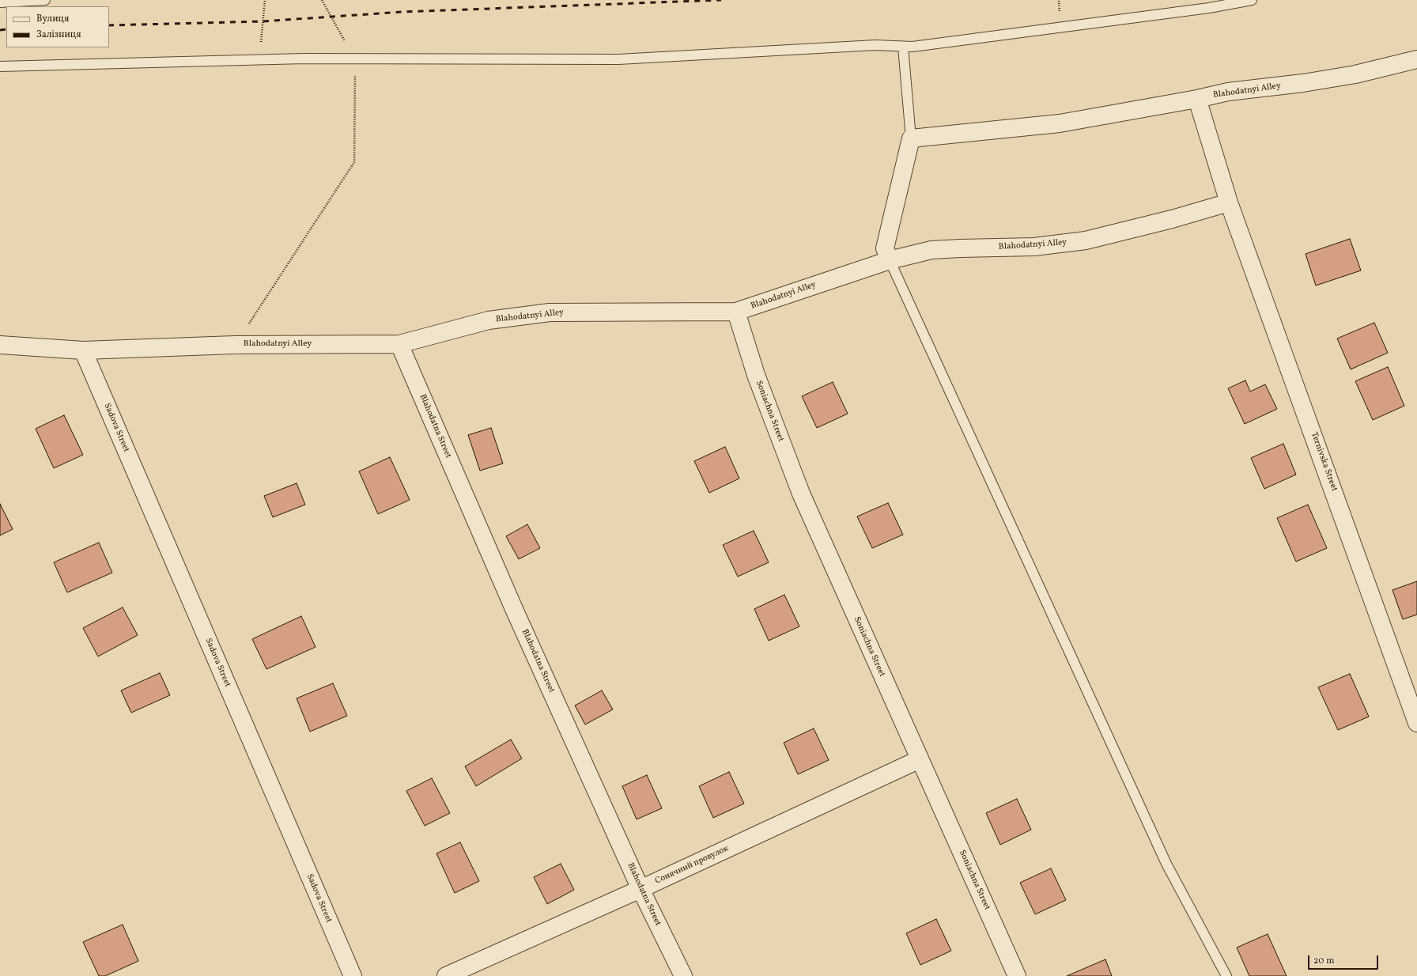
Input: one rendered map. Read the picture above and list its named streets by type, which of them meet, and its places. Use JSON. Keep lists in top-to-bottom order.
{
  "streets": {
    "street": [
      "Blahodatnyi Alley",
      "Soniachna Street",
      "Blahodatna Street",
      "Sadova Street",
      "Ternivska Street",
      "Сонячний провулок"
    ]
  },
  "crossings": [
    ["Blahodatnyi Alley", "Soniachna Street"],
    ["Blahodatnyi Alley", "Blahodatna Street"],
    ["Blahodatnyi Alley", "Sadova Street"],
    ["Blahodatnyi Alley", "Ternivska Street"],
    ["Soniachna Street", "Сонячний провулок"],
    ["Blahodatna Street", "Сонячний провулок"]
  ],
  "legend": ["Вулиця", "Залізниця"],
  "scale_bar": "20 m"
}
